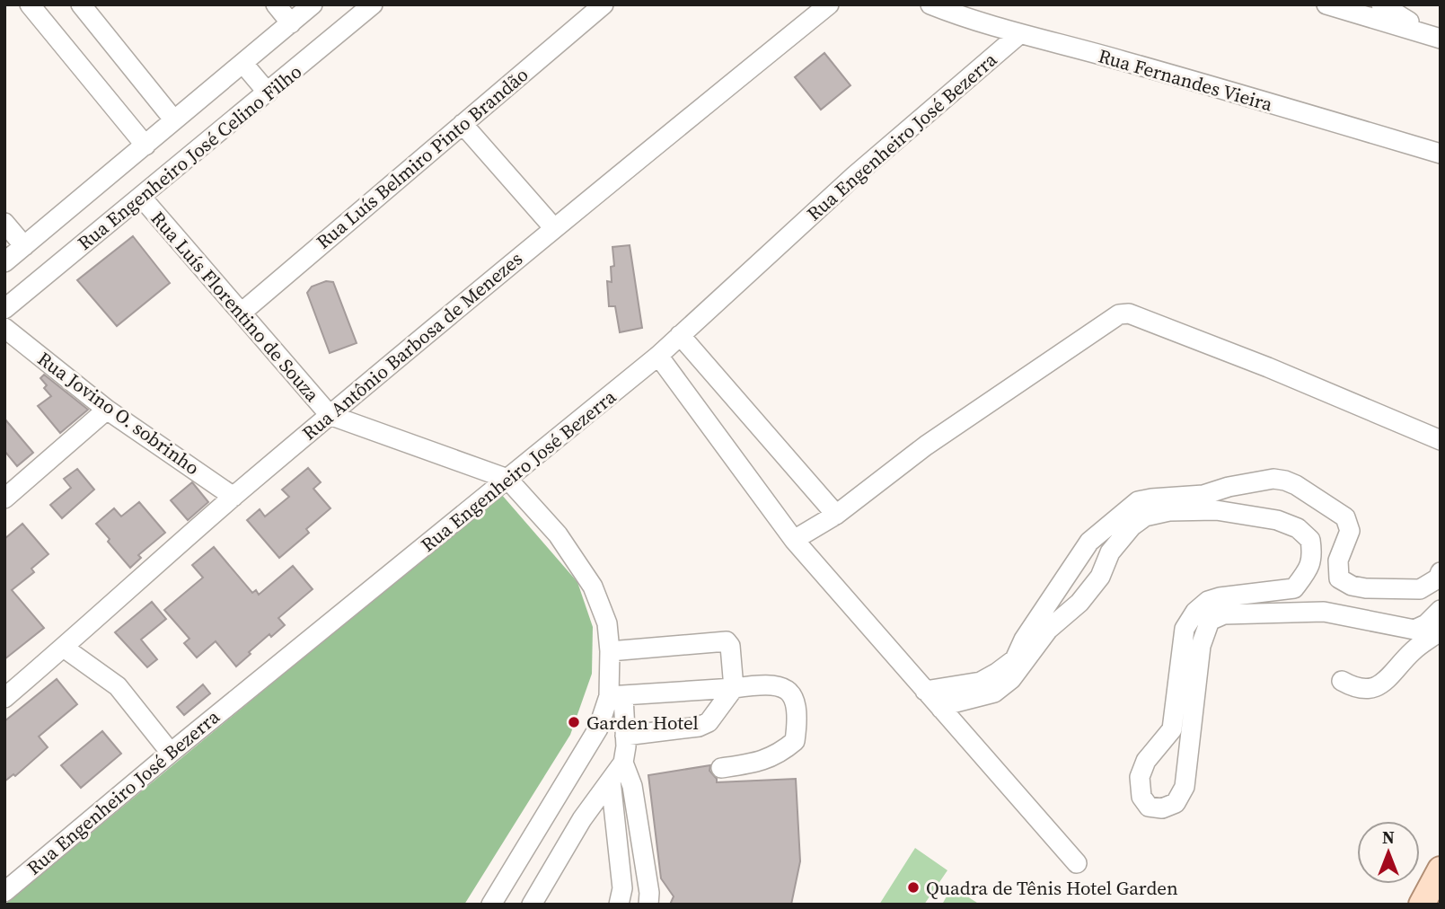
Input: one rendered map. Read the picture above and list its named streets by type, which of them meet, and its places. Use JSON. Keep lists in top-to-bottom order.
{
  "streets": {
    "street": [
      "Rua Fernandes Vieira",
      "Rua Engenheiro José Bezerra",
      "Rua Engenheiro José Celino Filho",
      "Rua Luís Belmiro Pinto Brandão",
      "Rua Luís Florentino de Souza",
      "Rua Antônio Barbosa de Menezes",
      "Rua Jovino O. sobrinho"
    ]
  },
  "crossings": [
    ["Rua Fernandes Vieira", "Rua Engenheiro José Bezerra"],
    ["Rua Engenheiro José Bezerra", "Rua Luís Florentino de Souza"],
    ["Rua Engenheiro José Celino Filho", "Rua Luís Florentino de Souza"],
    ["Rua Luís Belmiro Pinto Brandão", "Rua Luís Florentino de Souza"],
    ["Rua Luís Florentino de Souza", "Rua Antônio Barbosa de Menezes"],
    ["Rua Antônio Barbosa de Menezes", "Rua Jovino O. sobrinho"]
  ],
  "places": ["Garden Hotel", "Quadra de Tênis Hotel Garden"],
  "north": "top"
}
